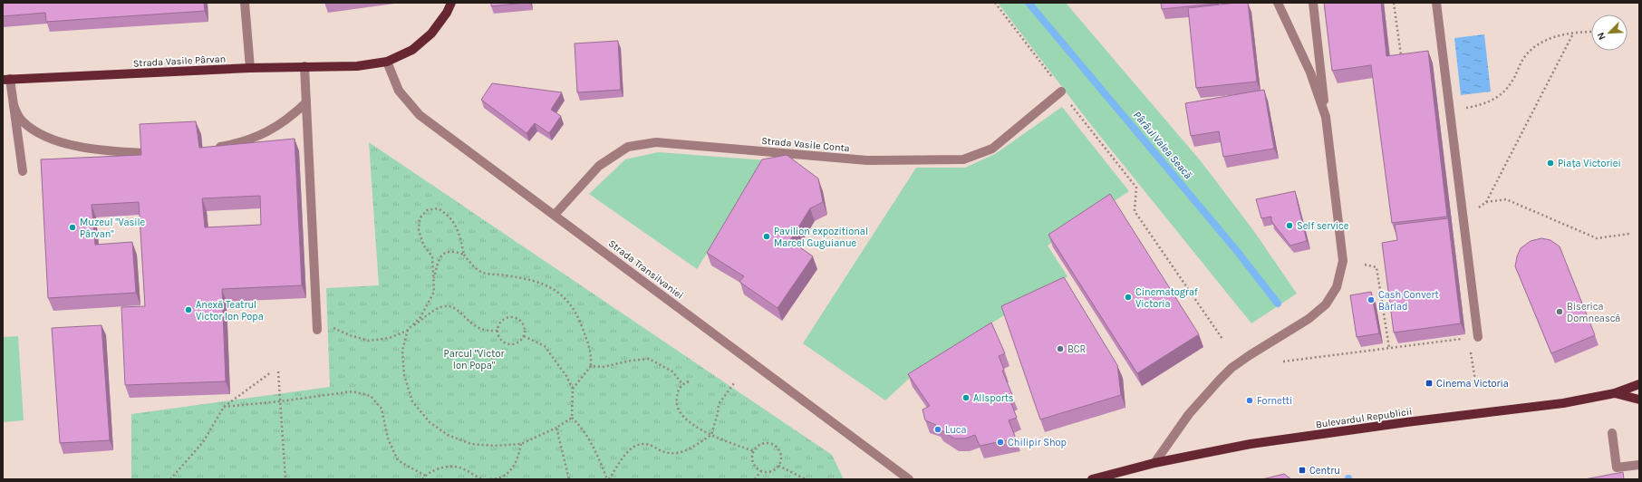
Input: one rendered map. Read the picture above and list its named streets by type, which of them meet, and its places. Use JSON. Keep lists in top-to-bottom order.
{
  "streets": {
    "main road": ["Strada Vasile Pârvan", "Bulevardul Republicii"],
    "street": ["Strada Vasile Conta", "Strada Transilvaniei"]
  },
  "crossings": [
    ["Strada Vasile Pârvan", "Strada Transilvaniei"],
    ["Strada Vasile Conta", "Strada Transilvaniei"]
  ],
  "water": ["Pârâul Valea Seacă"],
  "parks": ["Parcul \"Victor Ion Popa\""],
  "places": {
    "other": [
      "Piața Victoriei",
      "Self service",
      "Muzeul \"Vasile Pârvan\"",
      "Pavilion expozitional Marcel Guguianue",
      "Cinematograf Victoria",
      "Cash Convert Bârlad",
      "Anexă Teatrul Victor Ion Popa",
      "Biserica Domnească",
      "BCR",
      "Allsports",
      "Fornetti",
      "Luca",
      "Chilipir Shop"
    ],
    "transit": ["Cinema Victoria", "Centru"]
  },
  "north": "bottom left"
}
